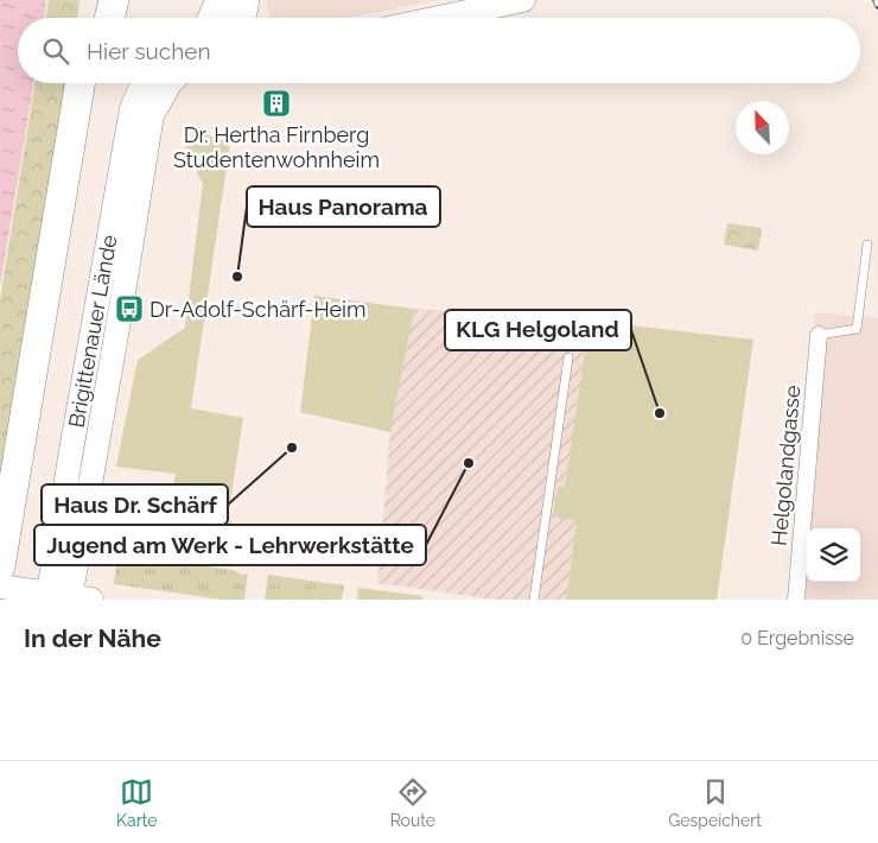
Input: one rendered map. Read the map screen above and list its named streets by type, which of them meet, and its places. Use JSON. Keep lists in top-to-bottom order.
{
  "streets": {
    "main road": ["Brigittenauer Lände"],
    "street": ["Helgolandgasse"]
  },
  "places": {
    "building": ["Dr. Hertha Firnberg Studentenwohnheim"],
    "other": [
      "Haus Panorama",
      "KLG Helgoland",
      "Haus Dr. Schärf",
      "Jugend am Werk - Lehrwerkstätte"
    ],
    "bus stop": ["Dr-Adolf-Schärf-Heim"]
  },
  "north": "top left",
  "page": {
    "search": "Hier suchen",
    "heading": ["In der Nähe", "0 Ergebnisse"],
    "nav": ["Karte", "Route", "Gespeichert"]
  }
}
